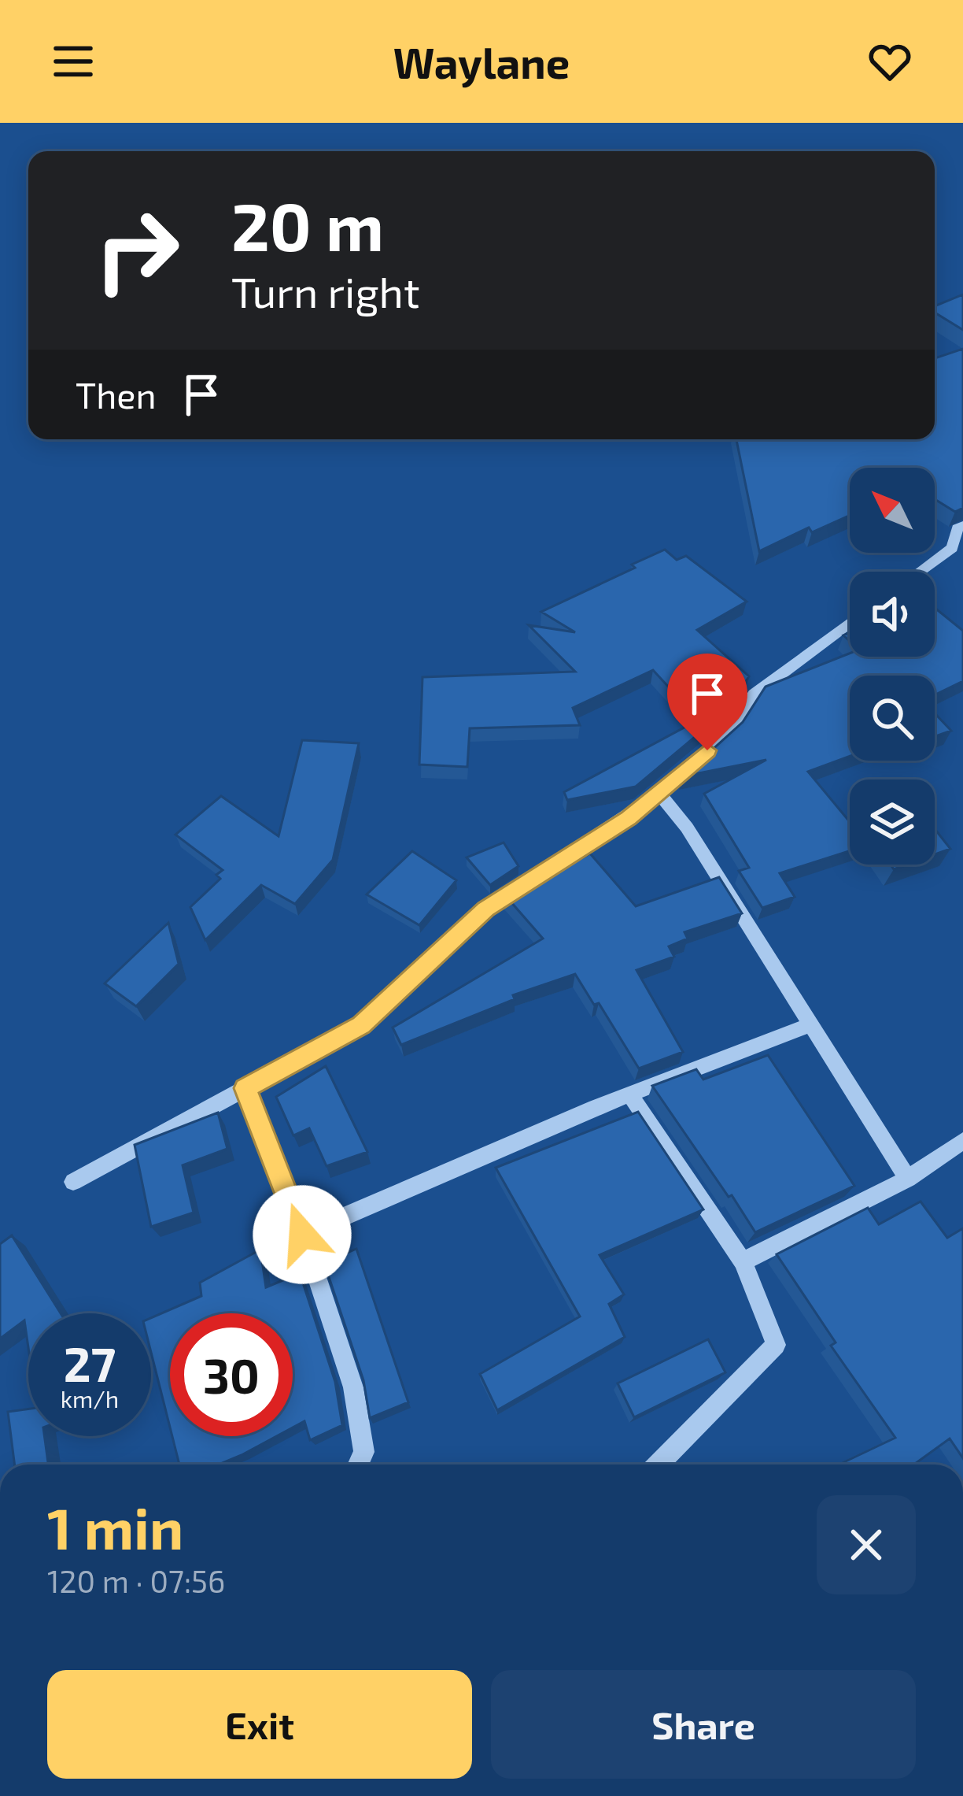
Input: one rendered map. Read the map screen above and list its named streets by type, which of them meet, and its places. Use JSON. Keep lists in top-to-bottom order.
{
  "north": "top left",
  "page": {
    "header": "Waylane",
    "turn": ["20 m", "Turn right"],
    "then": "Then",
    "speed": "27 km/h",
    "limit": "30",
    "heading": ["1 min", "120 m · 07:56"],
    "buttons": ["Exit", "Share"]
  }
}
